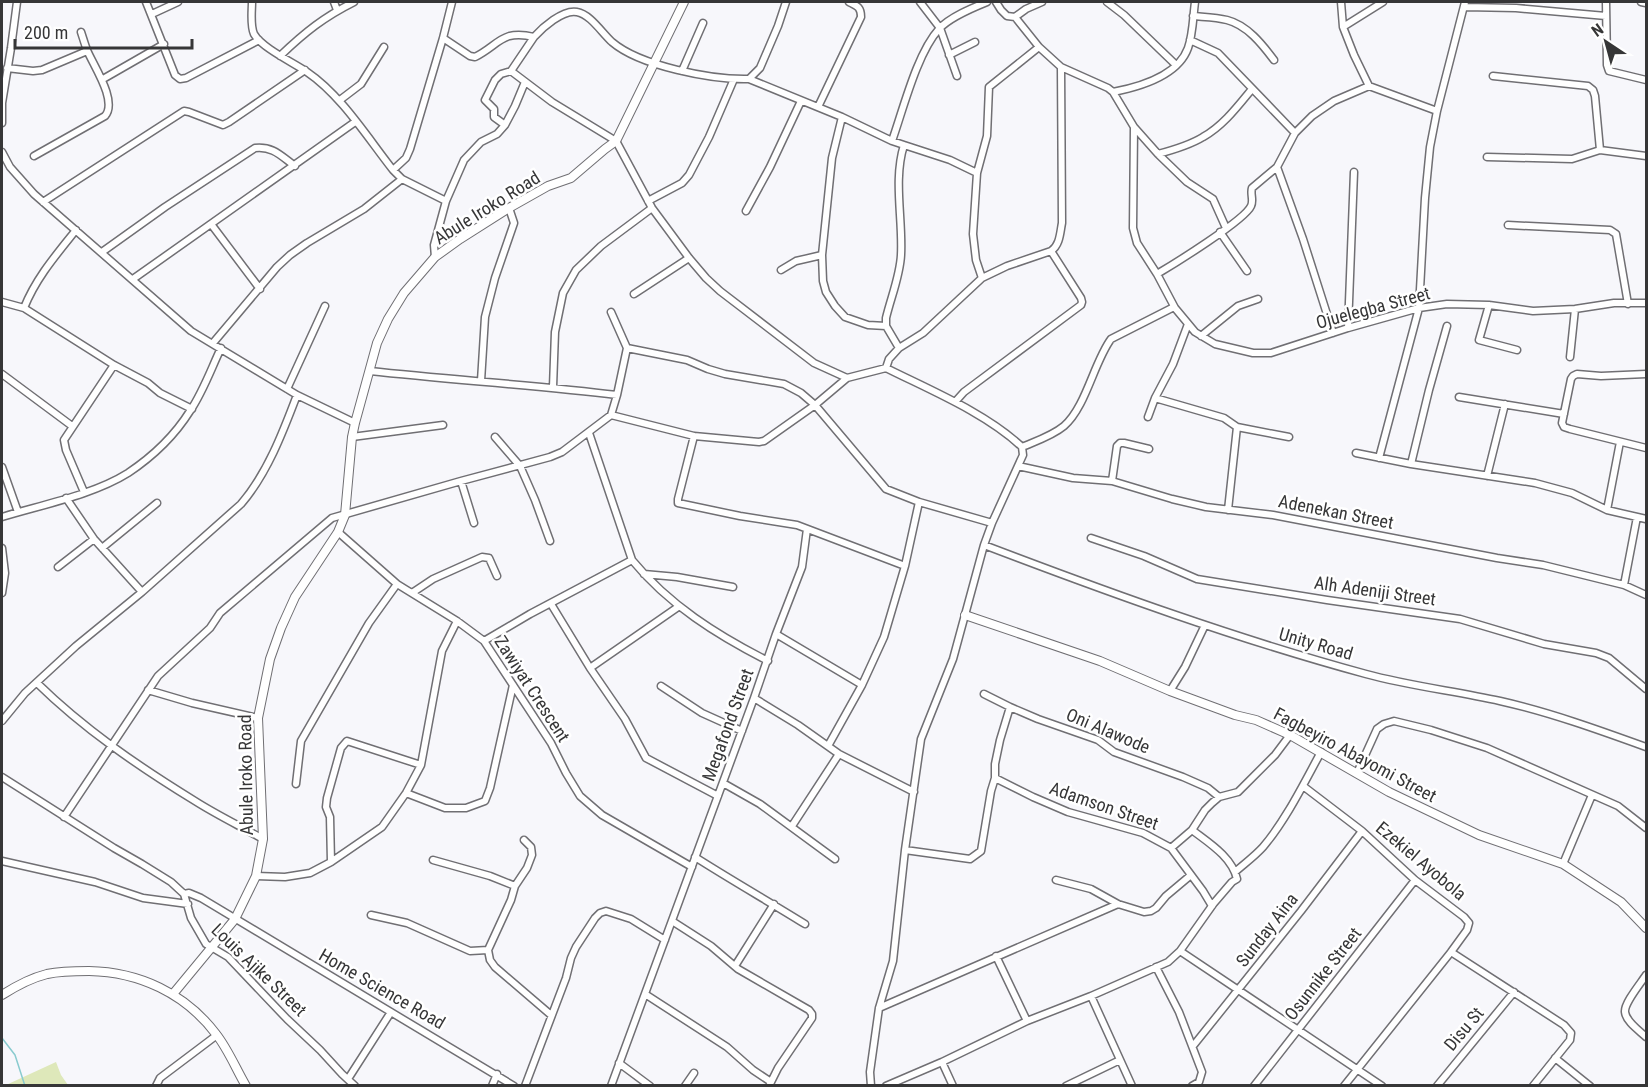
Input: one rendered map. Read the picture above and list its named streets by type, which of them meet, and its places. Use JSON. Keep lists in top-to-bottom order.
{
  "streets": {
    "street": [
      "Abule Iroko Road",
      "Ojuelegba Street",
      "Adenekan Street",
      "Alh Adeniji Street",
      "Unity Road",
      "Zawiyat Crescent",
      "Megafond Street",
      "Oni Alawode",
      "Fagbeyiro Abayomi Street",
      "Adamson Street",
      "Ezekiel Ayobola",
      "Sunday Aina",
      "Louis Ajike Street",
      "Osunnike Street",
      "Home Science Road",
      "Disu St"
    ]
  },
  "crossings": [
    ["Abule Iroko Road", "Zawiyat Crescent"],
    ["Abule Iroko Road", "Louis Ajike Street"],
    ["Abule Iroko Road", "Home Science Road"],
    ["Zawiyat Crescent", "Megafond Street"],
    ["Ezekiel Ayobola", "Sunday Aina"],
    ["Ezekiel Ayobola", "Osunnike Street"],
    ["Louis Ajike Street", "Home Science Road"]
  ],
  "scale_bar": "200 m",
  "north": "top left"
}
